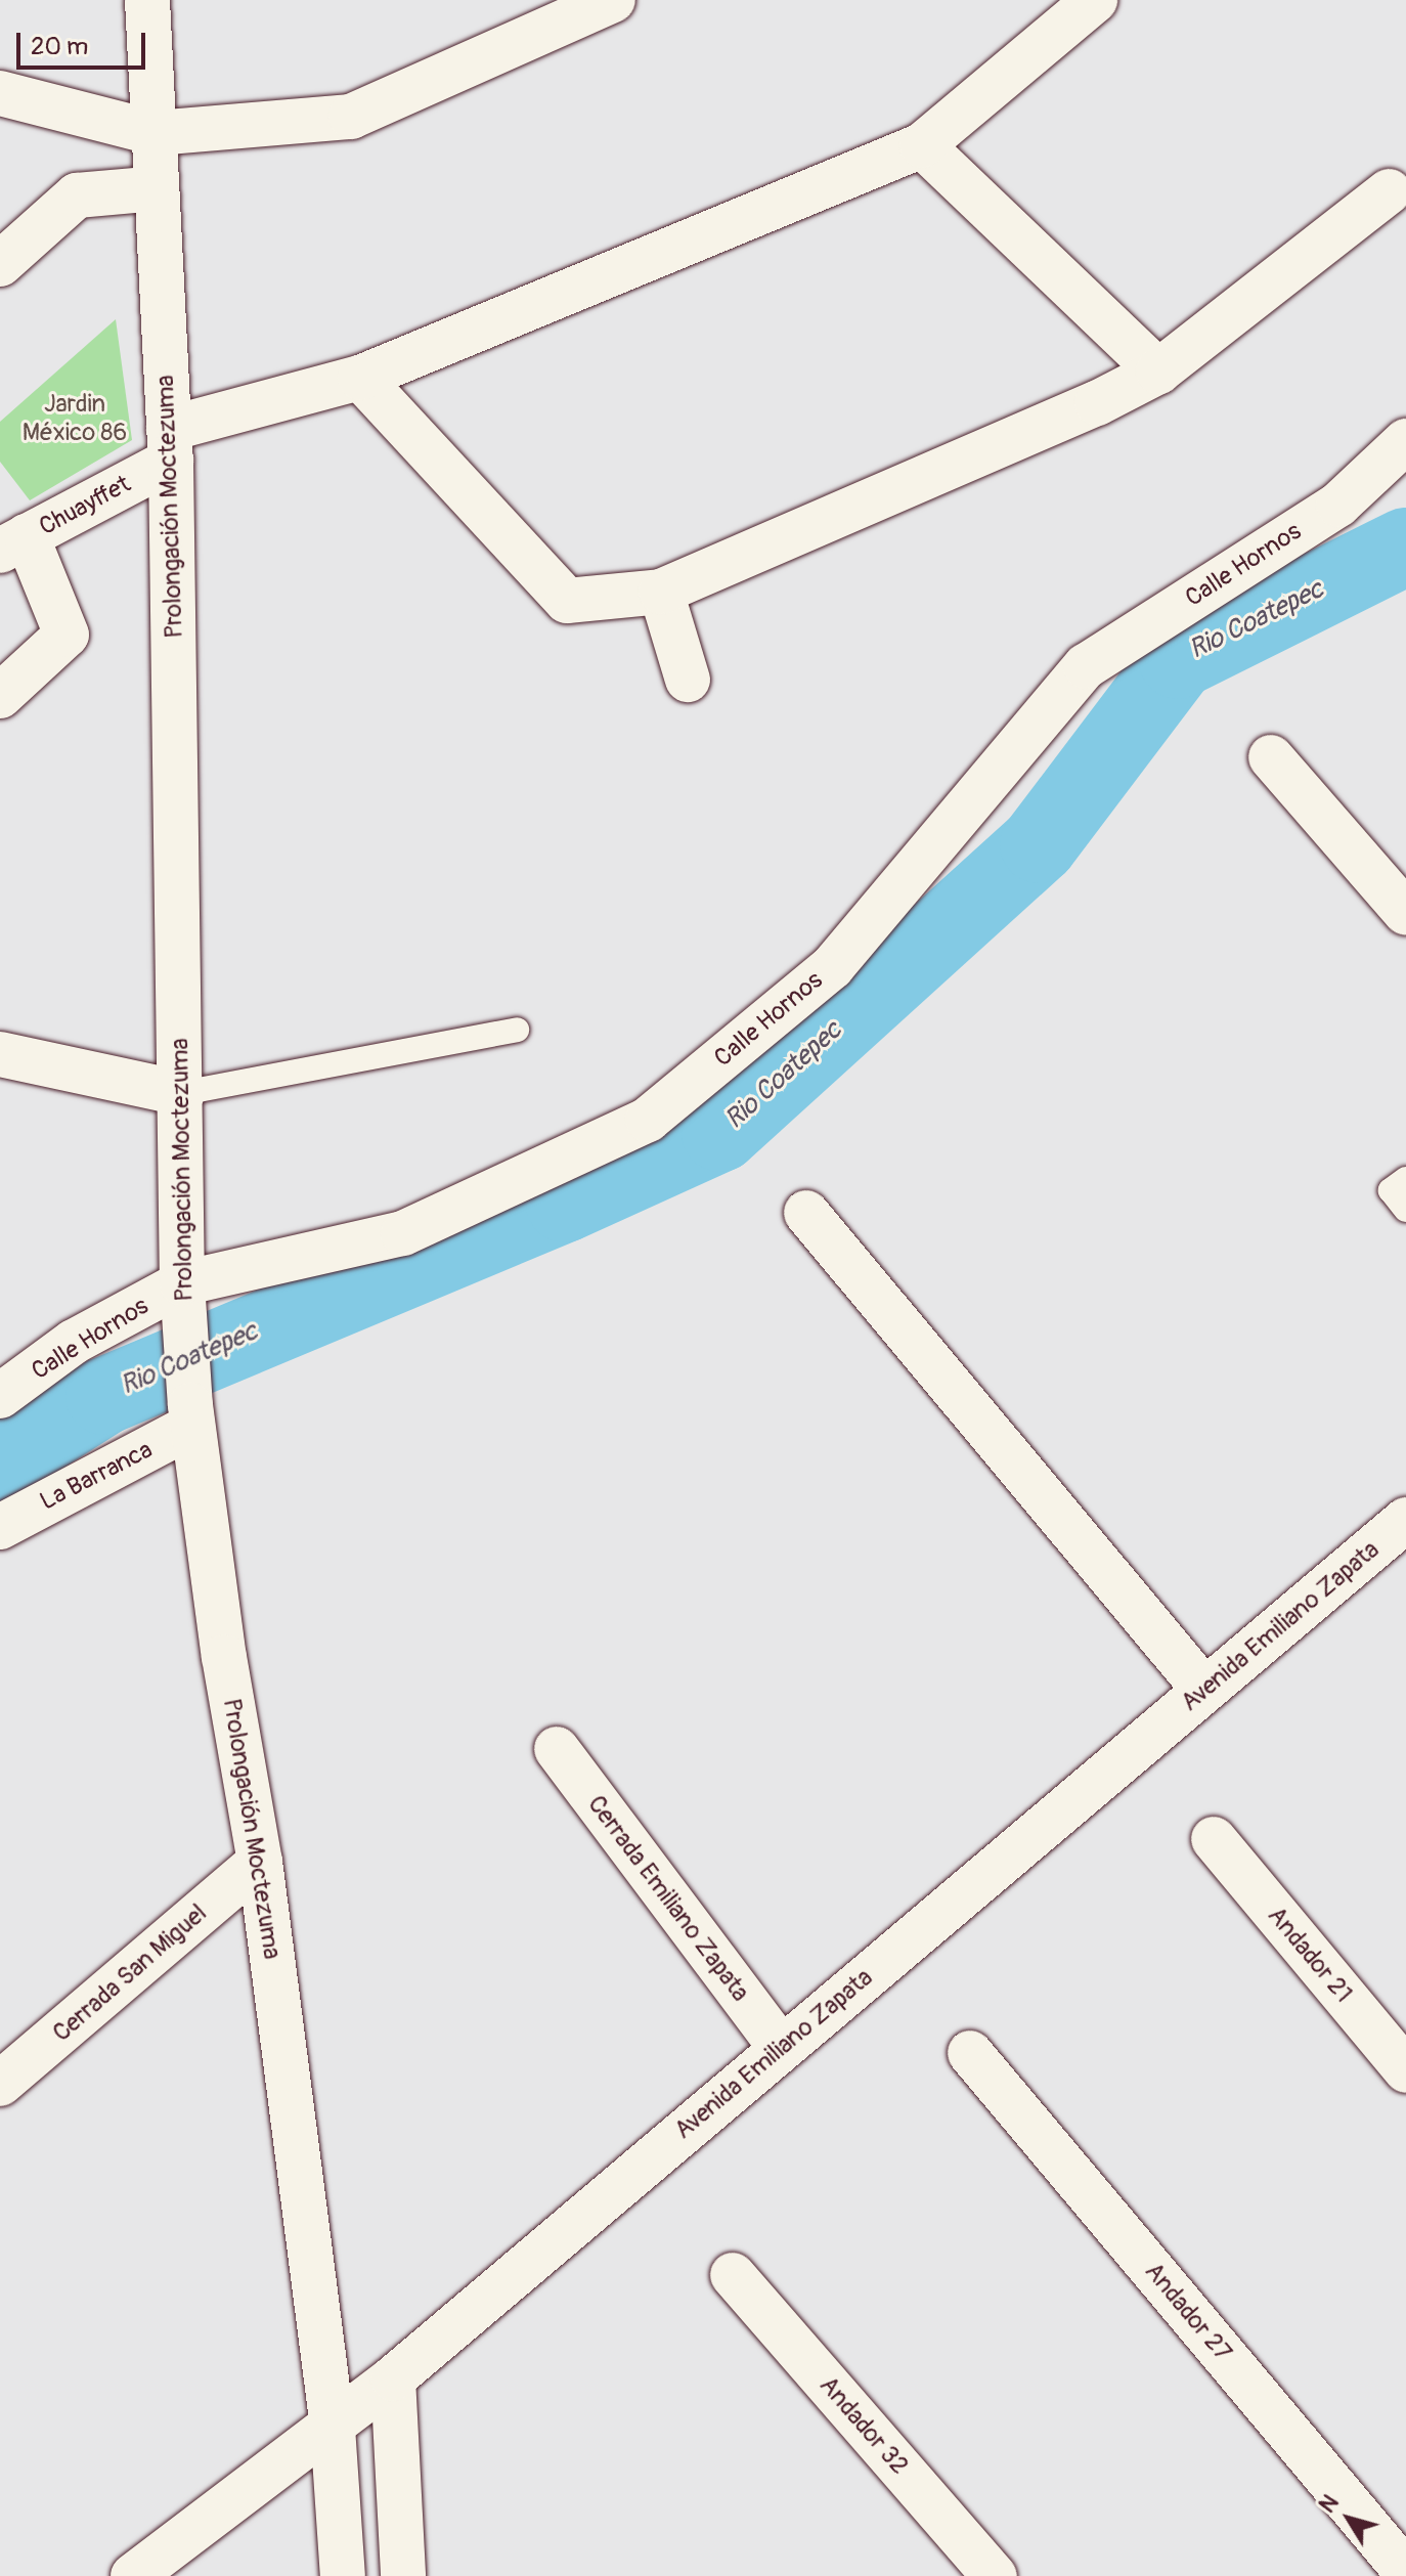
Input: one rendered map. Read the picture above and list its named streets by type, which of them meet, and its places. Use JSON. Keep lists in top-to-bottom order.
{
  "streets": {
    "street": [
      "Chuayffet",
      "Prolongación Moctezuma",
      "Calle Hornos",
      "La Barranca",
      "Avenida Emiliano Zapata",
      "Cerrada Emiliano Zapata",
      "Andador 21",
      "Cerrada San Miguel",
      "Andador 27",
      "Andador 32"
    ]
  },
  "crossings": [
    ["Chuayffet", "Prolongación Moctezuma"],
    ["Prolongación Moctezuma", "Calle Hornos"],
    ["Prolongación Moctezuma", "La Barranca"],
    ["Prolongación Moctezuma", "Avenida Emiliano Zapata"],
    ["Prolongación Moctezuma", "Cerrada San Miguel"],
    ["Avenida Emiliano Zapata", "Cerrada Emiliano Zapata"]
  ],
  "water": ["Rio Coatepec"],
  "parks": ["Jardin México 86"],
  "scale_bar": "20 m",
  "north": "top left"
}
